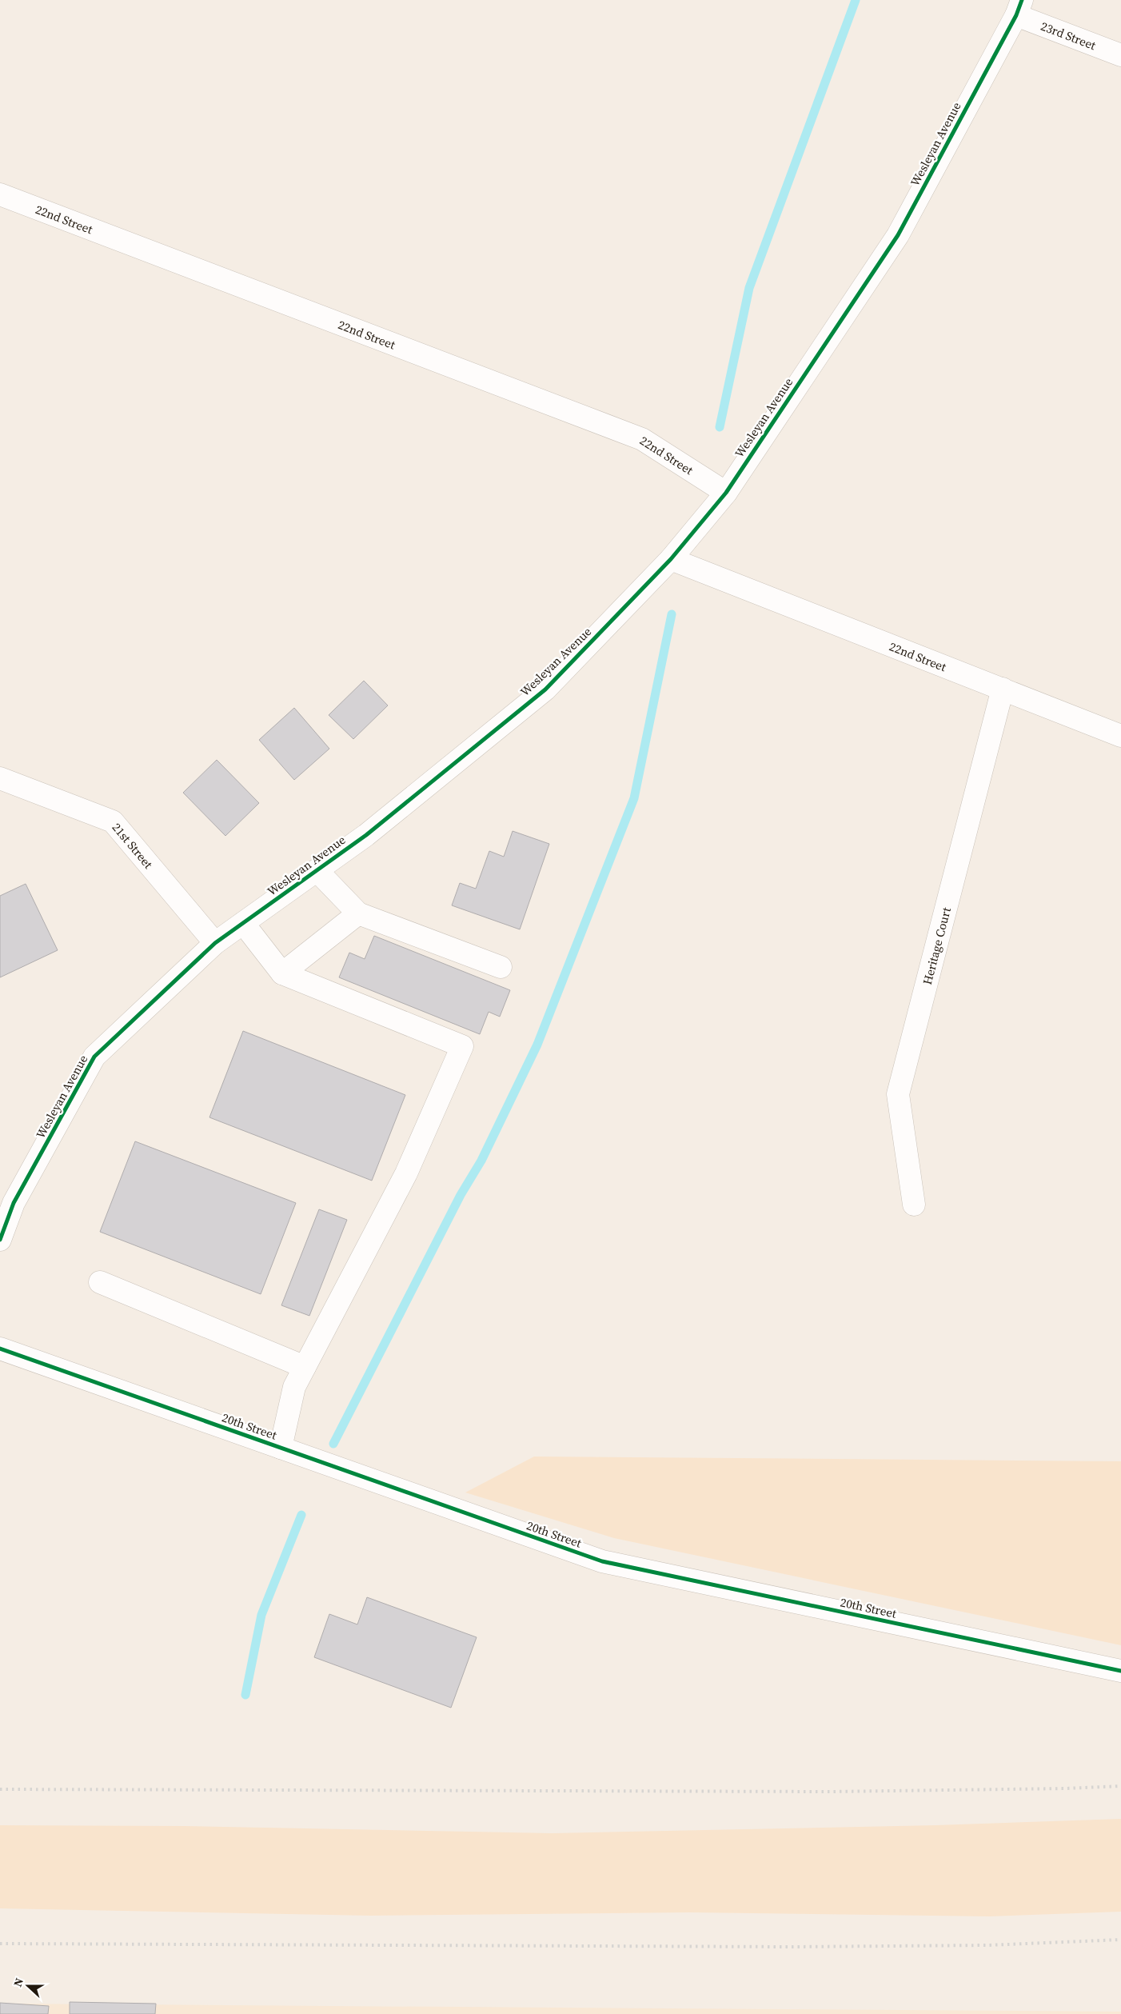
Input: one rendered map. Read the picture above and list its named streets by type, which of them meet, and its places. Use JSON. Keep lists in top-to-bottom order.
{
  "streets": {
    "street": [
      "23rd Street",
      "Wesleyan Avenue",
      "22nd Street",
      "21st Street",
      "Heritage Court",
      "20th Street"
    ]
  },
  "crossings": [
    ["23rd Street", "Wesleyan Avenue"],
    ["Wesleyan Avenue", "22nd Street"],
    ["Wesleyan Avenue", "21st Street"],
    ["22nd Street", "Heritage Court"]
  ],
  "north": "left"
}
